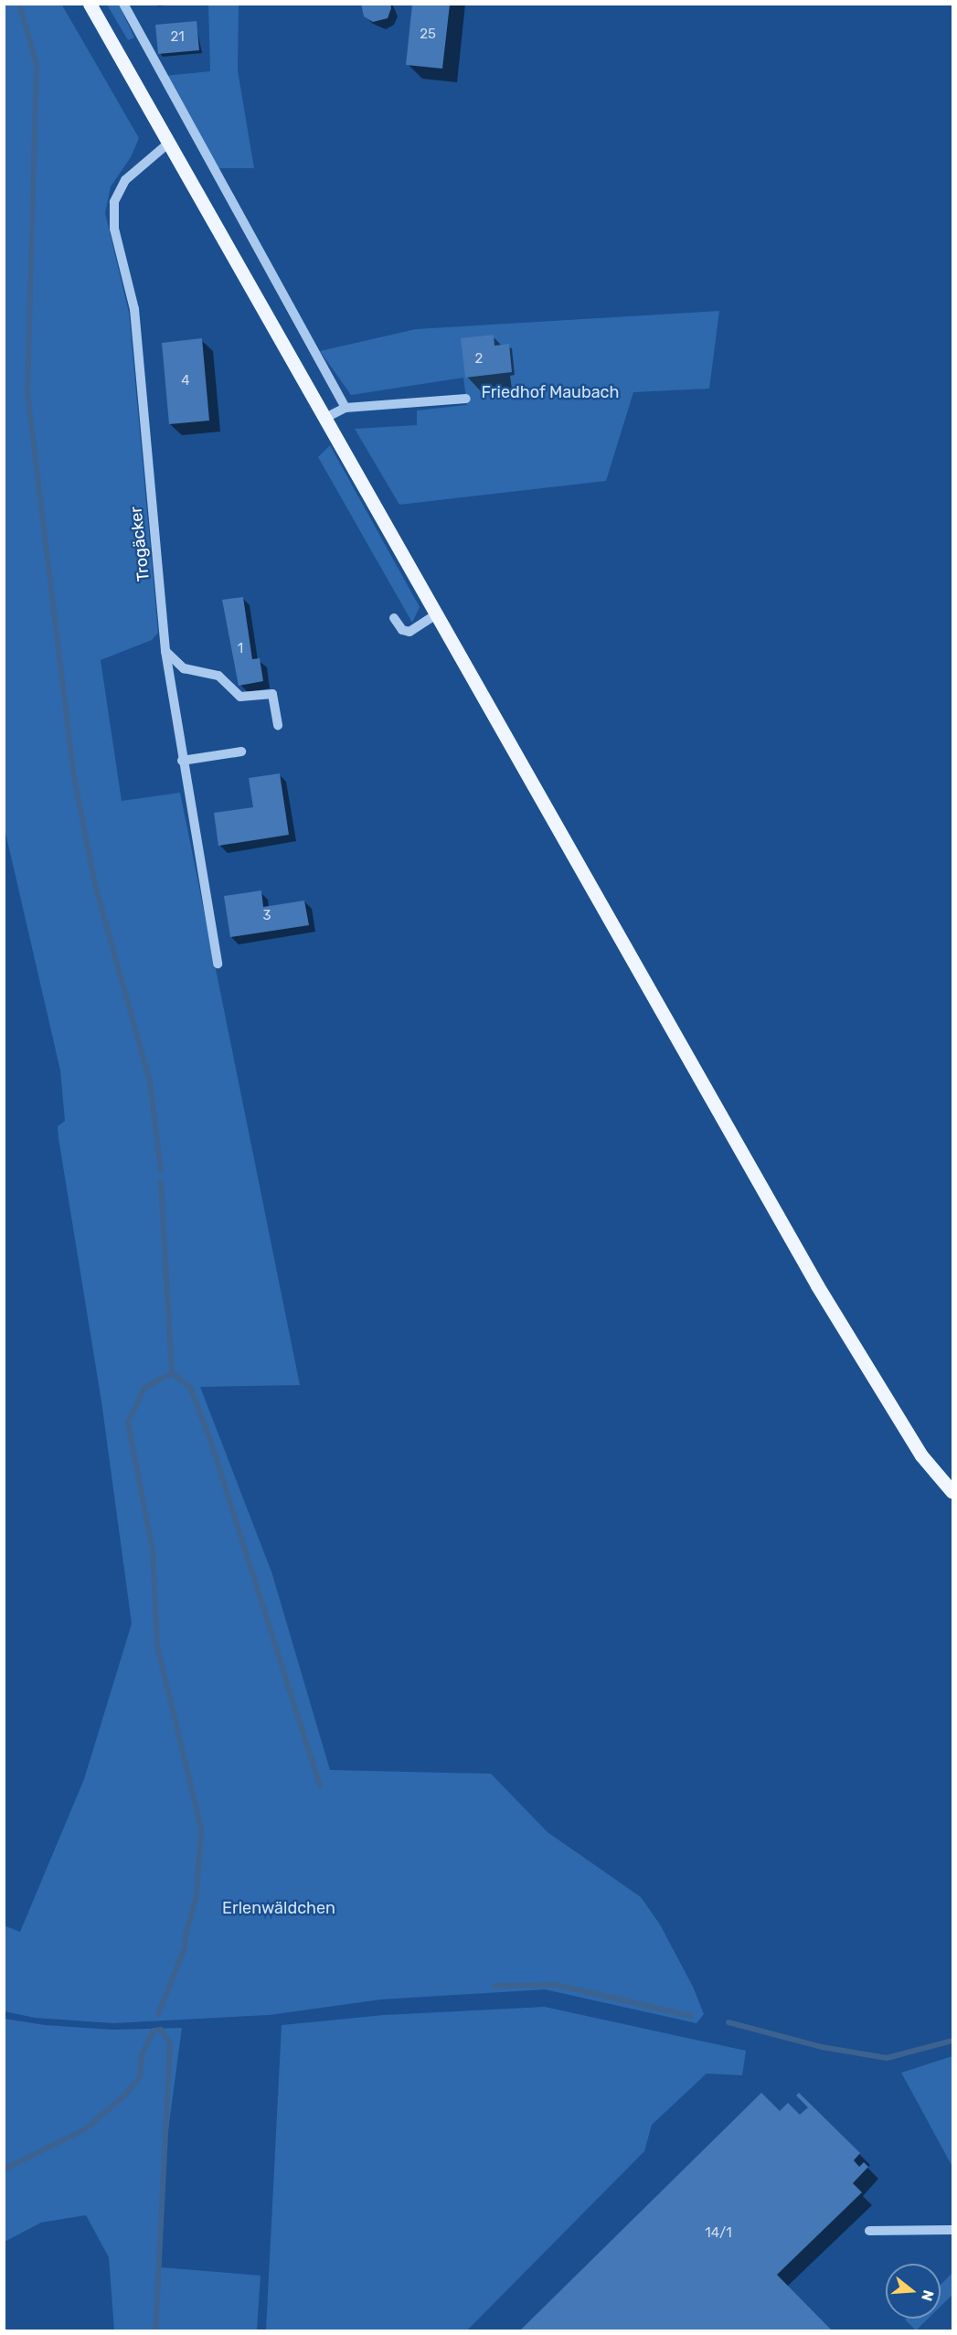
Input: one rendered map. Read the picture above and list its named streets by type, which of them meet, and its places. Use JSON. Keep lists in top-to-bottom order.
{
  "streets": {
    "street": ["Trogäcker"]
  },
  "parks": ["Friedhof Maubach", "Erlenwäldchen"],
  "house_numbers": [
    "25",
    "21",
    "2",
    "4",
    "1",
    "3",
    "14/1"
  ],
  "north": "right"
}
